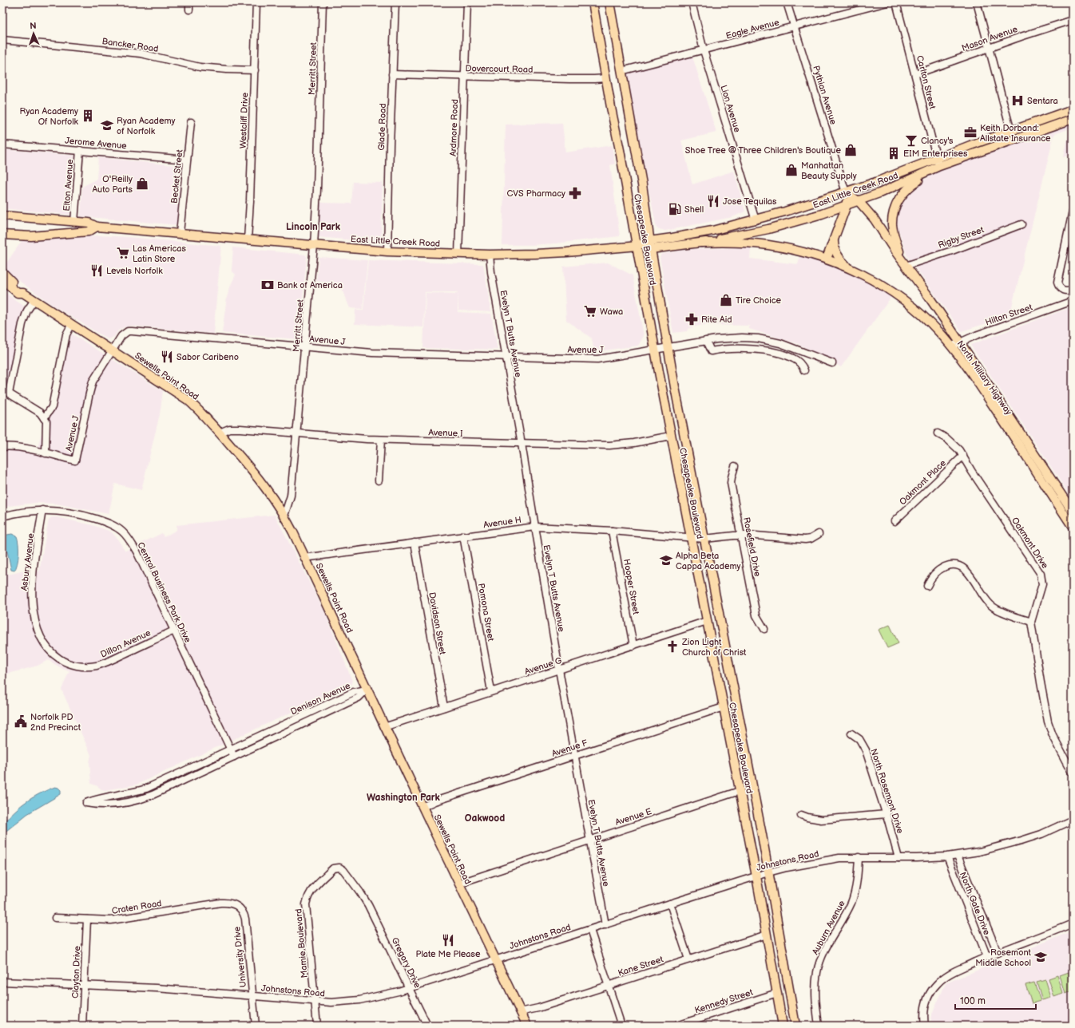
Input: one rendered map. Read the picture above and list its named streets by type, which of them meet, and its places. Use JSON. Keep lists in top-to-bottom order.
{
  "streets": {
    "main road": [
      "East Little Creek Road",
      "Chesapeake Boulevard",
      "Sewells Point Road",
      "North Military Highway"
    ],
    "street": [
      "Eagle Avenue",
      "Mason Avenue",
      "Bancker Road",
      "Merritt Street",
      "Dovercourt Road",
      "Carlton Street",
      "Pythian Avenue",
      "Lion Avenue",
      "Westcliff Drive",
      "Glade Road",
      "Ardmore Road",
      "Jerome Avenue",
      "Becket Street",
      "Elton Avenue",
      "Rigby Street",
      "Hilton Street",
      "Evelyn T Butts Avenue",
      "Avenue J",
      "Avenue I",
      "Oakmont Place",
      "Avenue H",
      "Oakmont Drive",
      "Rosefield Drive",
      "Asbury Avenue",
      "Hooper Street",
      "Central Business Park Drive",
      "Pomona Street",
      "Davidson Street",
      "Dillon Avenue",
      "Avenue G",
      "Denison Avenue",
      "Avenue F",
      "North Rosemont Drive",
      "Avenue E",
      "Johnstons Road",
      "North Gate Drive",
      "Craten Road",
      "Auburn Avenue",
      "Mamie Boulevard",
      "University Drive",
      "Gregory Drive",
      "Kane Street",
      "Clayton Drive",
      "Kennedy Street"
    ]
  },
  "crossings": [
    ["Eagle Avenue", "Pythian Avenue"],
    ["Eagle Avenue", "Lion Avenue"],
    ["Eagle Avenue", "Chesapeake Boulevard"],
    ["Mason Avenue", "Carlton Street"],
    ["Bancker Road", "Westcliff Drive"],
    ["Merritt Street", "East Little Creek Road"],
    ["Merritt Street", "Avenue J"],
    ["Merritt Street", "Sewells Point Road"],
    ["Merritt Street", "Avenue I"],
    ["Dovercourt Road", "Glade Road"],
    ["Dovercourt Road", "Ardmore Road"],
    ["Dovercourt Road", "Chesapeake Boulevard"],
    ["Carlton Street", "East Little Creek Road"],
    ["Pythian Avenue", "East Little Creek Road"],
    ["Pythian Avenue", "North Military Highway"],
    ["Lion Avenue", "East Little Creek Road"],
    ["Westcliff Drive", "East Little Creek Road"],
    ["Glade Road", "East Little Creek Road"],
    ["Ardmore Road", "East Little Creek Road"],
    ["Jerome Avenue", "Becket Street"],
    ["Jerome Avenue", "Elton Avenue"],
    ["Becket Street", "East Little Creek Road"],
    ["Elton Avenue", "East Little Creek Road"],
    ["East Little Creek Road", "Chesapeake Boulevard"],
    ["East Little Creek Road", "Evelyn T Butts Avenue"],
    ["East Little Creek Road", "North Military Highway"],
    ["Rigby Street", "North Military Highway"],
    ["Chesapeake Boulevard", "Avenue J"],
    ["Chesapeake Boulevard", "Avenue I"],
    ["Chesapeake Boulevard", "Avenue H"],
    ["Chesapeake Boulevard", "Avenue G"],
    ["Chesapeake Boulevard", "Avenue F"],
    ["Chesapeake Boulevard", "Avenue E"],
    ["Chesapeake Boulevard", "Johnstons Road"],
    ["Chesapeake Boulevard", "Kane Street"],
    ["Chesapeake Boulevard", "Kennedy Street"],
    ["Hilton Street", "North Military Highway"],
    ["Evelyn T Butts Avenue", "Avenue J"],
    ["Evelyn T Butts Avenue", "Avenue I"],
    ["Evelyn T Butts Avenue", "Avenue H"],
    ["Evelyn T Butts Avenue", "Avenue G"],
    ["Evelyn T Butts Avenue", "Avenue F"],
    ["Evelyn T Butts Avenue", "Avenue E"],
    ["Evelyn T Butts Avenue", "Johnstons Road"],
    ["Avenue J", "Sewells Point Road"],
    ["Sewells Point Road", "Avenue I"],
    ["Sewells Point Road", "Avenue H"],
    ["Sewells Point Road", "Avenue G"],
    ["Sewells Point Road", "Denison Avenue"],
    ["Sewells Point Road", "Avenue F"],
    ["Sewells Point Road", "Avenue E"],
    ["Sewells Point Road", "Johnstons Road"],
    ["Sewells Point Road", "Kane Street"],
    ["Oakmont Place", "Oakmont Drive"],
    ["Avenue H", "Rosefield Drive"],
    ["Avenue H", "Hooper Street"],
    ["Avenue H", "Pomona Street"],
    ["Avenue H", "Davidson Street"],
    ["Asbury Avenue", "Central Business Park Drive"],
    ["Asbury Avenue", "Dillon Avenue"],
    ["Hooper Street", "Avenue G"],
    ["Central Business Park Drive", "Dillon Avenue"],
    ["Central Business Park Drive", "Denison Avenue"],
    ["Pomona Street", "Avenue G"],
    ["Davidson Street", "Avenue G"],
    ["North Rosemont Drive", "Johnstons Road"],
    ["Johnstons Road", "North Gate Drive"],
    ["Johnstons Road", "Auburn Avenue"],
    ["Johnstons Road", "Mamie Boulevard"],
    ["Johnstons Road", "University Drive"],
    ["Johnstons Road", "Gregory Drive"],
    ["Johnstons Road", "Clayton Drive"],
    ["Craten Road", "University Drive"],
    ["Craten Road", "Clayton Drive"],
    ["Mamie Boulevard", "Gregory Drive"]
  ],
  "districts": ["Lincoln Park", "Washington Park", "Oakwood"],
  "places": {
    "hospital": ["Sentara"],
    "building": ["Ryan Academy Of Norfolk", "EIM Enterprises"],
    "school or university": ["Ryan Academy of Norfolk", "Alpha Beta Cappa Academy", "Rosemont Middle School"],
    "office": ["Keith Dorband: Allstate Insurance"],
    "bar": ["Clancy's"],
    "shop": [
      "Shoe Tree @ Three Children's Boutique",
      "Manhattan Beauty Supply",
      "O'Reilly Auto Parts",
      "Tire Choice"
    ],
    "pharmacy": ["CVS Pharmacy", "Rite Aid"],
    "restaurant": [
      "Jose Tequilas",
      "Levels Norfolk",
      "Sabor Caribeno",
      "Plate Me Please"
    ],
    "fuel station": ["Shell"],
    "supermarket": ["Las Americas Latin Store", "Wawa"],
    "bank": ["Bank of America"],
    "church": ["Zion Light Church of Christ"],
    "public building": ["Norfolk PD 2nd Precinct"]
  },
  "scale_bar": "100 m",
  "north": "top"
}
